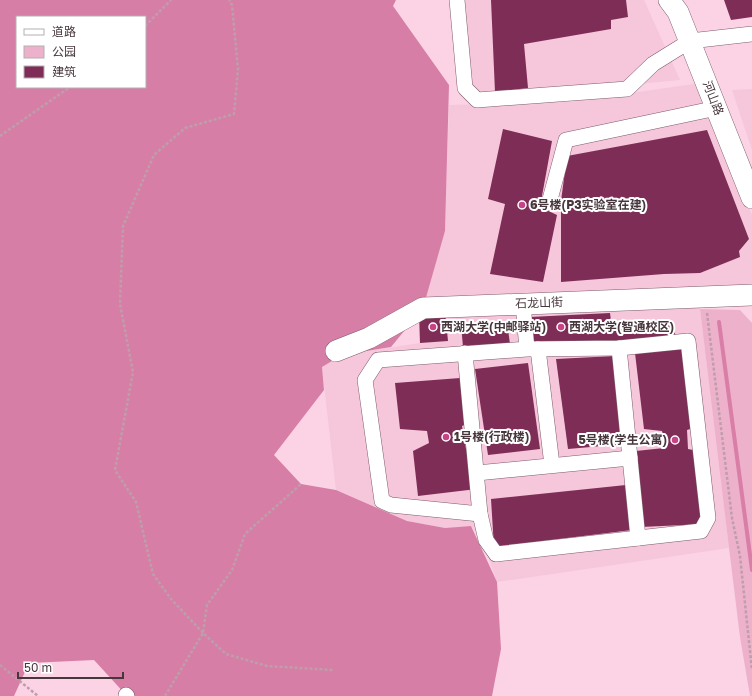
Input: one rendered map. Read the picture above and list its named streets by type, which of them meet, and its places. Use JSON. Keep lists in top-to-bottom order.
{
  "streets": {
    "street": ["河山路", "石龙山街"]
  },
  "places": [
    "6号楼(P3实验室在建)",
    "西湖大学(中邮驿站)",
    "西湖大学(智通校区)",
    "1号楼(行政楼)",
    "5号楼(学生公寓)"
  ],
  "legend": ["道路", "公园", "建筑"],
  "scale_bar": "50 m"
}
